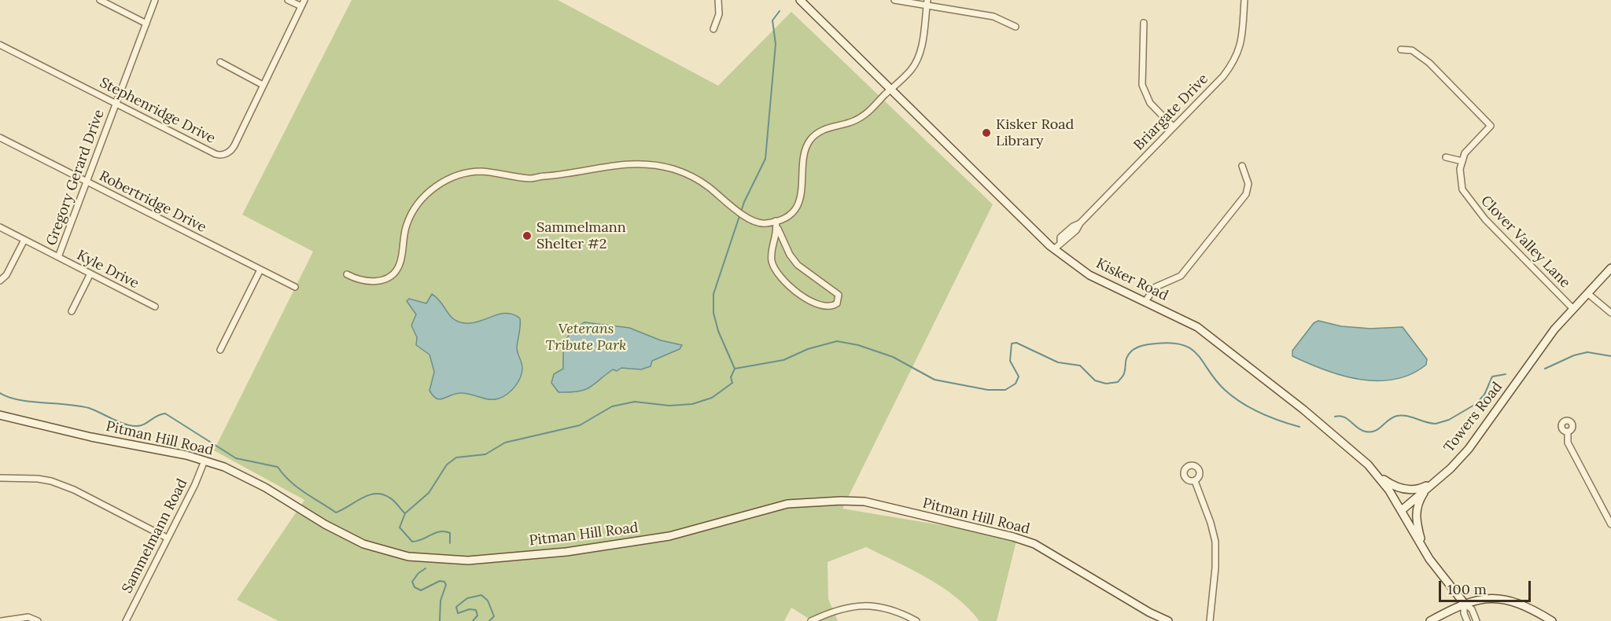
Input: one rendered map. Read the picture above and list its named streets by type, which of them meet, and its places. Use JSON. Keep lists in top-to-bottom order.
{
  "streets": {
    "main road": ["Kisker Road", "Towers Road", "Pitman Hill Road"],
    "street": [
      "Stephenridge Drive",
      "Briargate Drive",
      "Gregory Gerard Drive",
      "Robertridge Drive",
      "Clover Valley Lane",
      "Kyle Drive",
      "Sammelmann Road"
    ]
  },
  "crossings": [
    ["Stephenridge Drive", "Gregory Gerard Drive"],
    ["Briargate Drive", "Kisker Road"],
    ["Gregory Gerard Drive", "Robertridge Drive"],
    ["Gregory Gerard Drive", "Kyle Drive"],
    ["Clover Valley Lane", "Towers Road"],
    ["Kisker Road", "Towers Road"],
    ["Pitman Hill Road", "Sammelmann Road"]
  ],
  "parks": ["Veterans Tribute Park"],
  "places": ["Kisker Road Library", "Sammelmann Shelter #2"],
  "scale_bar": "100 m"
}
